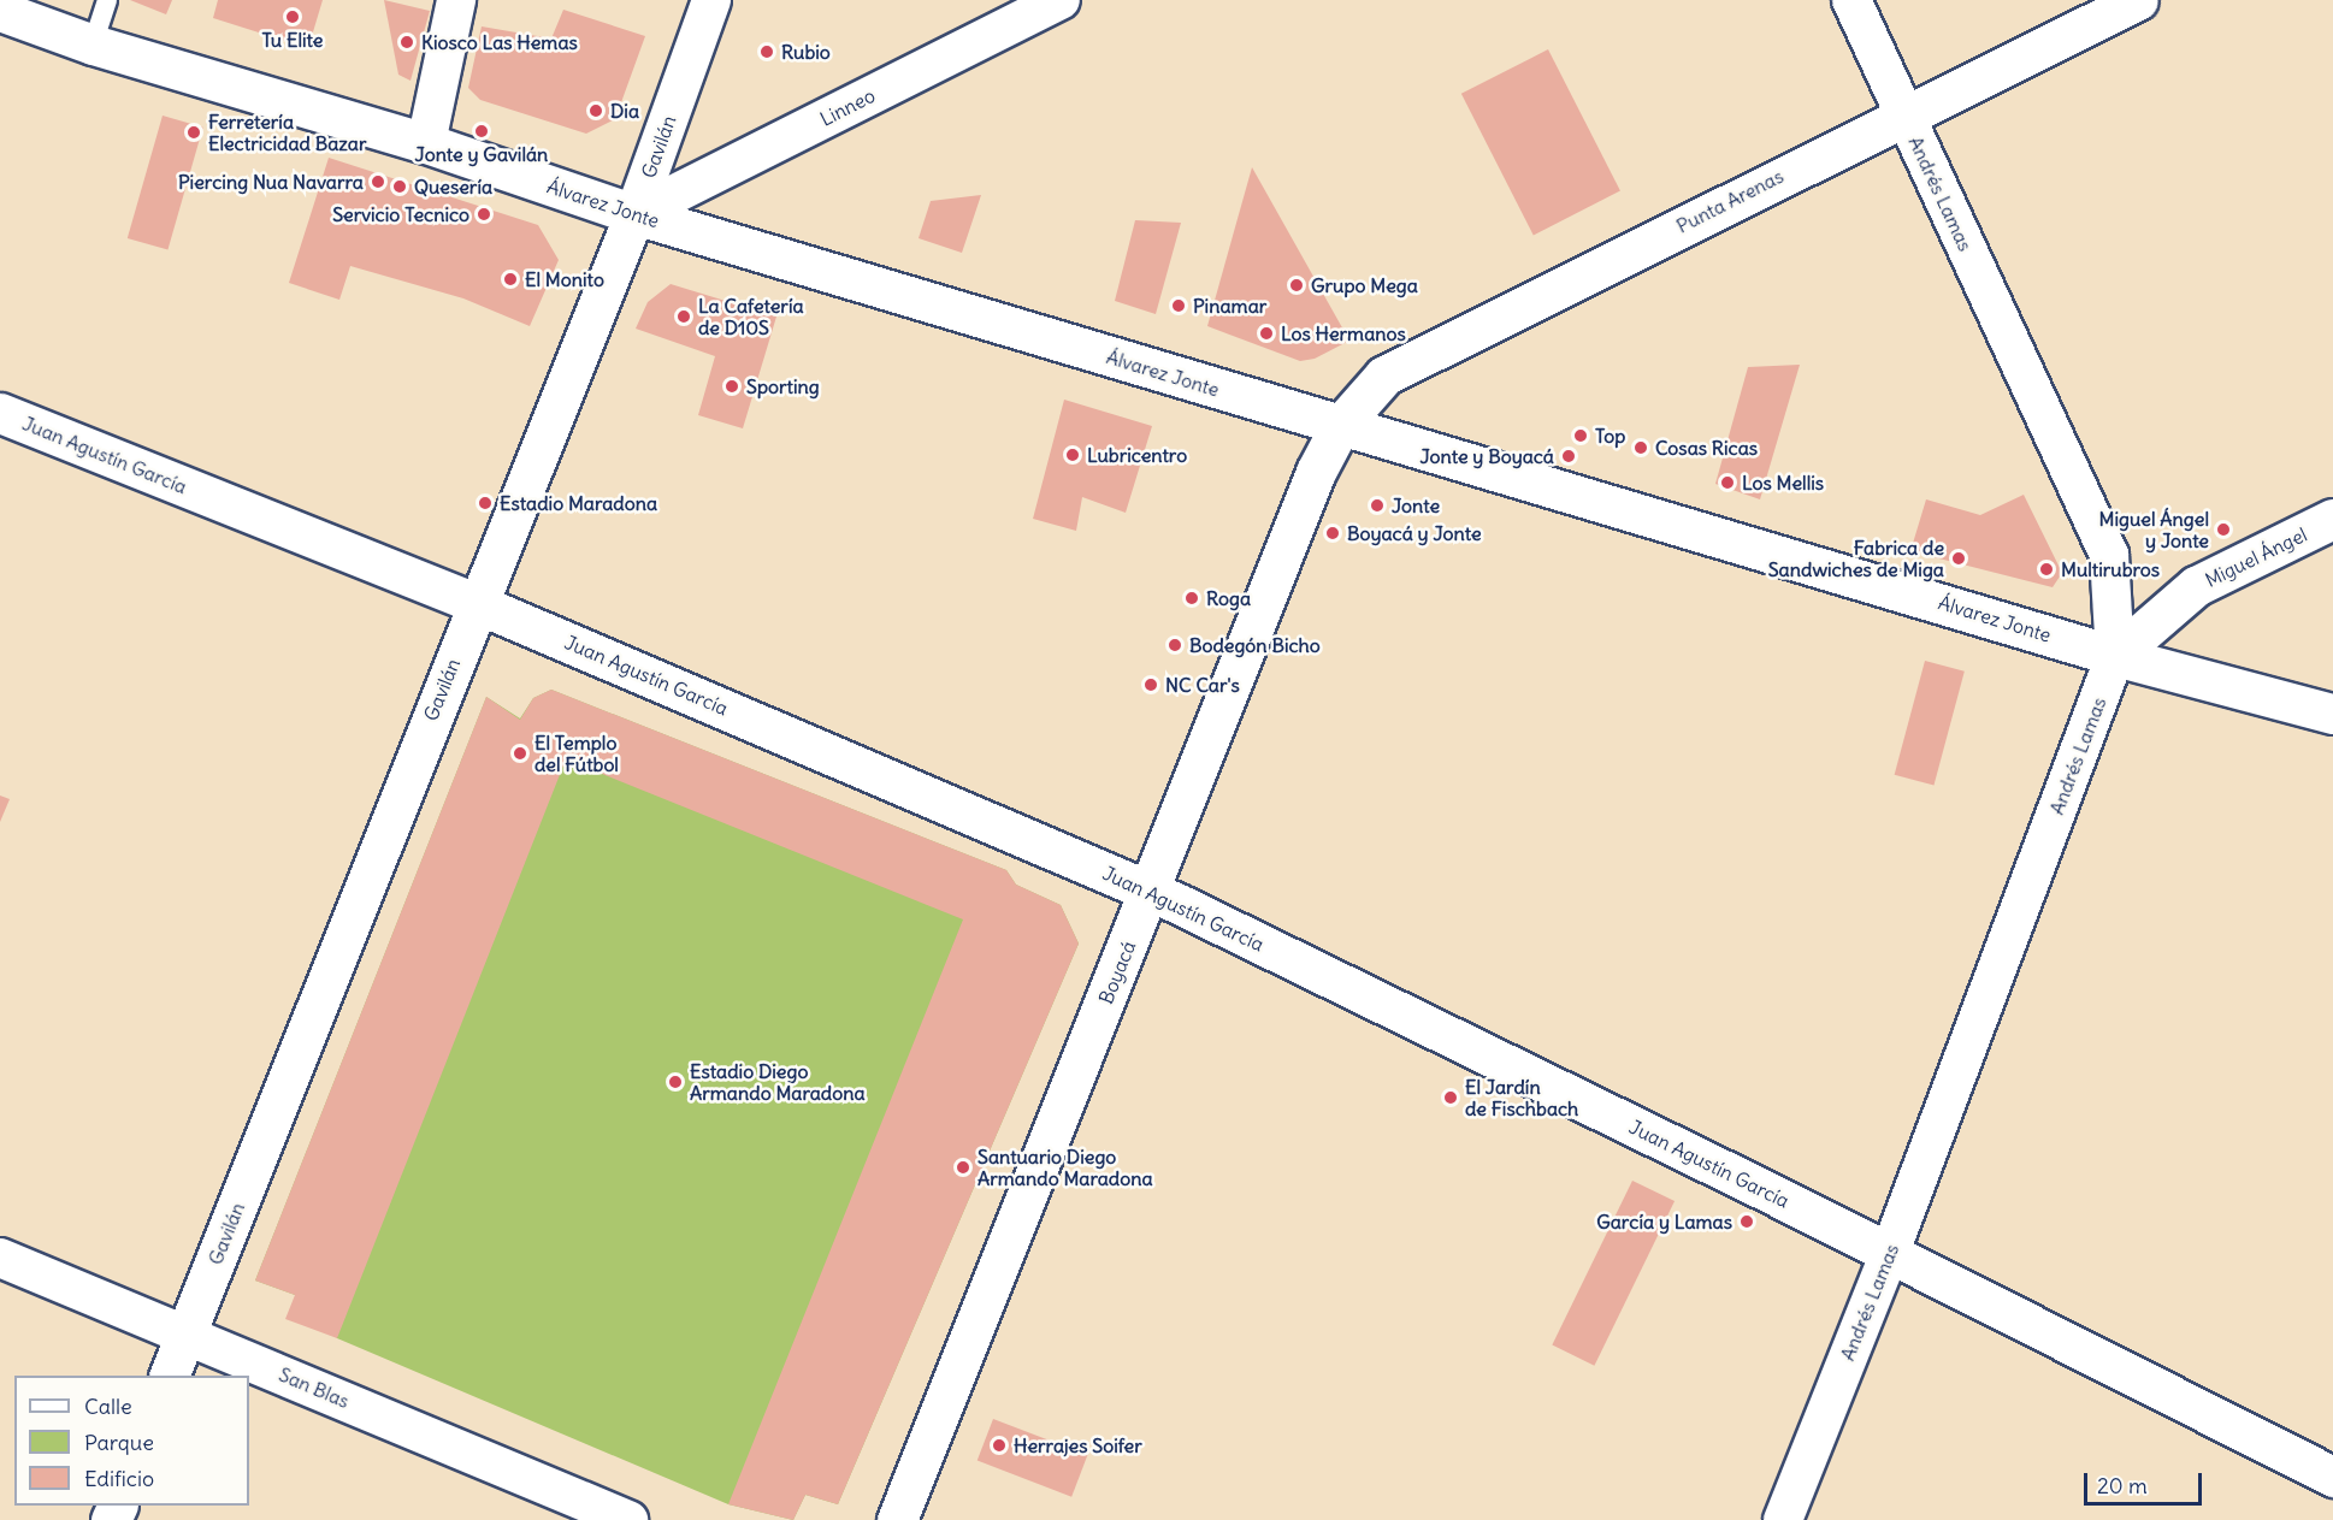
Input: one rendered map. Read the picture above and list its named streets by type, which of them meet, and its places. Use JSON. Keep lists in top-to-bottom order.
{
  "streets": {
    "street": [
      "Linneo",
      "Gavilán",
      "Andrés Lamas",
      "Punta Arenas",
      "Álvarez Jonte",
      "Juan Agustín García",
      "Miguel Ángel",
      "Boyacá",
      "San Blas"
    ]
  },
  "crossings": [
    ["Linneo", "Gavilán"],
    ["Linneo", "Álvarez Jonte"],
    ["Gavilán", "Álvarez Jonte"],
    ["Gavilán", "Juan Agustín García"],
    ["Gavilán", "San Blas"],
    ["Andrés Lamas", "Punta Arenas"],
    ["Andrés Lamas", "Álvarez Jonte"],
    ["Andrés Lamas", "Juan Agustín García"],
    ["Andrés Lamas", "Miguel Ángel"],
    ["Punta Arenas", "Álvarez Jonte"],
    ["Punta Arenas", "Boyacá"],
    ["Álvarez Jonte", "Miguel Ángel"],
    ["Álvarez Jonte", "Boyacá"],
    ["Juan Agustín García", "Boyacá"]
  ],
  "places": [
    "Tu Elite",
    "Kiosco Las Hemas",
    "Rubio",
    "Dia",
    "Jonte y Gavilán",
    "Ferretería Electricidad Bazar",
    "Piercing Nua Navarra",
    "Quesería",
    "Servicio Tecnico",
    "El Monito",
    "Grupo Mega",
    "Pinamar",
    "La Cafetería de D10S",
    "Los Hermanos",
    "Sporting",
    "Top",
    "Cosas Ricas",
    "Lubricentro",
    "Jonte y Boyacá",
    "Los Mellis",
    "Estadio Maradona",
    "Jonte",
    "Miguel Ángel y Jonte",
    "Boyacá y Jonte",
    "Fabrica de Sandwiches de Miga",
    "Multirubros",
    "Roga",
    "Bodegón Bicho",
    "NC Car's",
    "El Templo del Fútbol",
    "Estadio Diego Armando Maradona",
    "El Jardín de Fischbach",
    "Santuario Diego Armando Maradona",
    "García y Lamas",
    "Herrajes Soifer"
  ],
  "legend": ["Calle", "Parque", "Edificio"],
  "scale_bar": "20 m"
}
